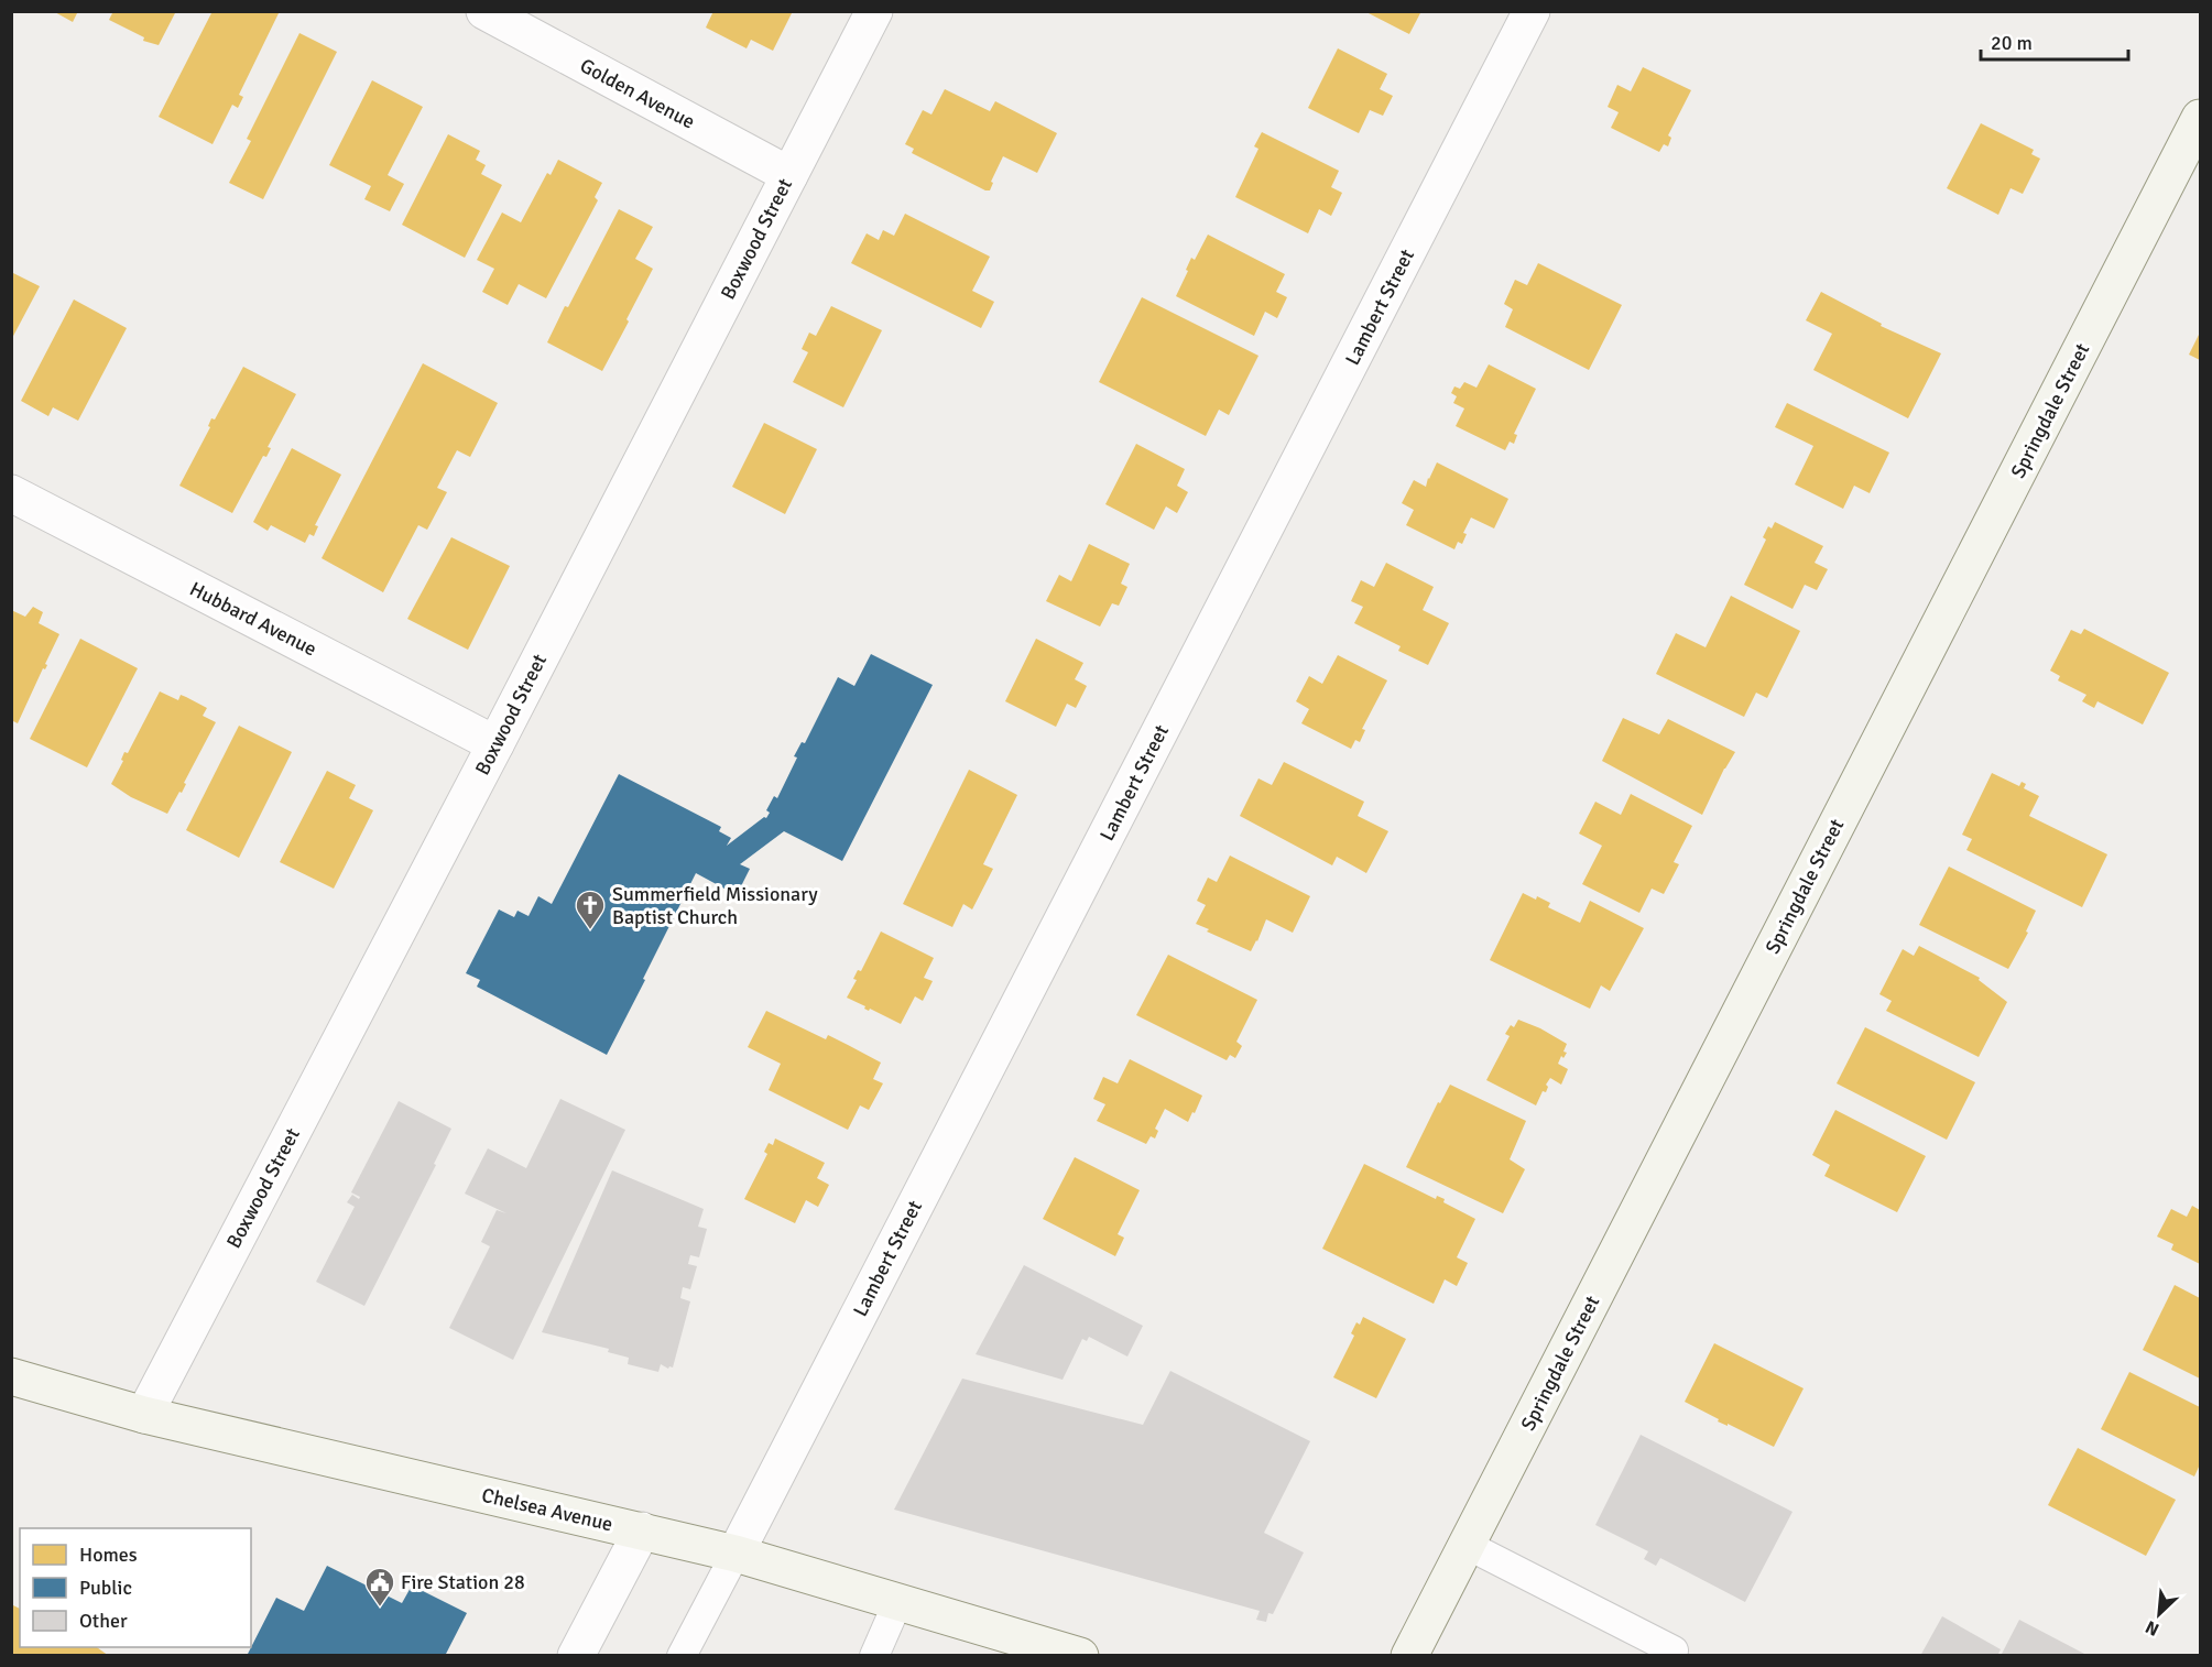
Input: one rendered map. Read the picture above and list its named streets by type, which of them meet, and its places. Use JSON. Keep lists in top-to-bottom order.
{
  "streets": {
    "street": [
      "Golden Avenue",
      "Boxwood Street",
      "Lambert Street",
      "Springdale Street",
      "Hubbard Avenue",
      "Chelsea Avenue"
    ]
  },
  "crossings": [
    ["Golden Avenue", "Boxwood Street"],
    ["Boxwood Street", "Hubbard Avenue"],
    ["Boxwood Street", "Chelsea Avenue"],
    ["Lambert Street", "Chelsea Avenue"]
  ],
  "places": {
    "church": ["Summerfield Missionary Baptist Church"],
    "public building": ["Fire Station 28"]
  },
  "legend": ["Homes", "Public", "Other"],
  "scale_bar": "20 m",
  "north": "bottom left"
}
